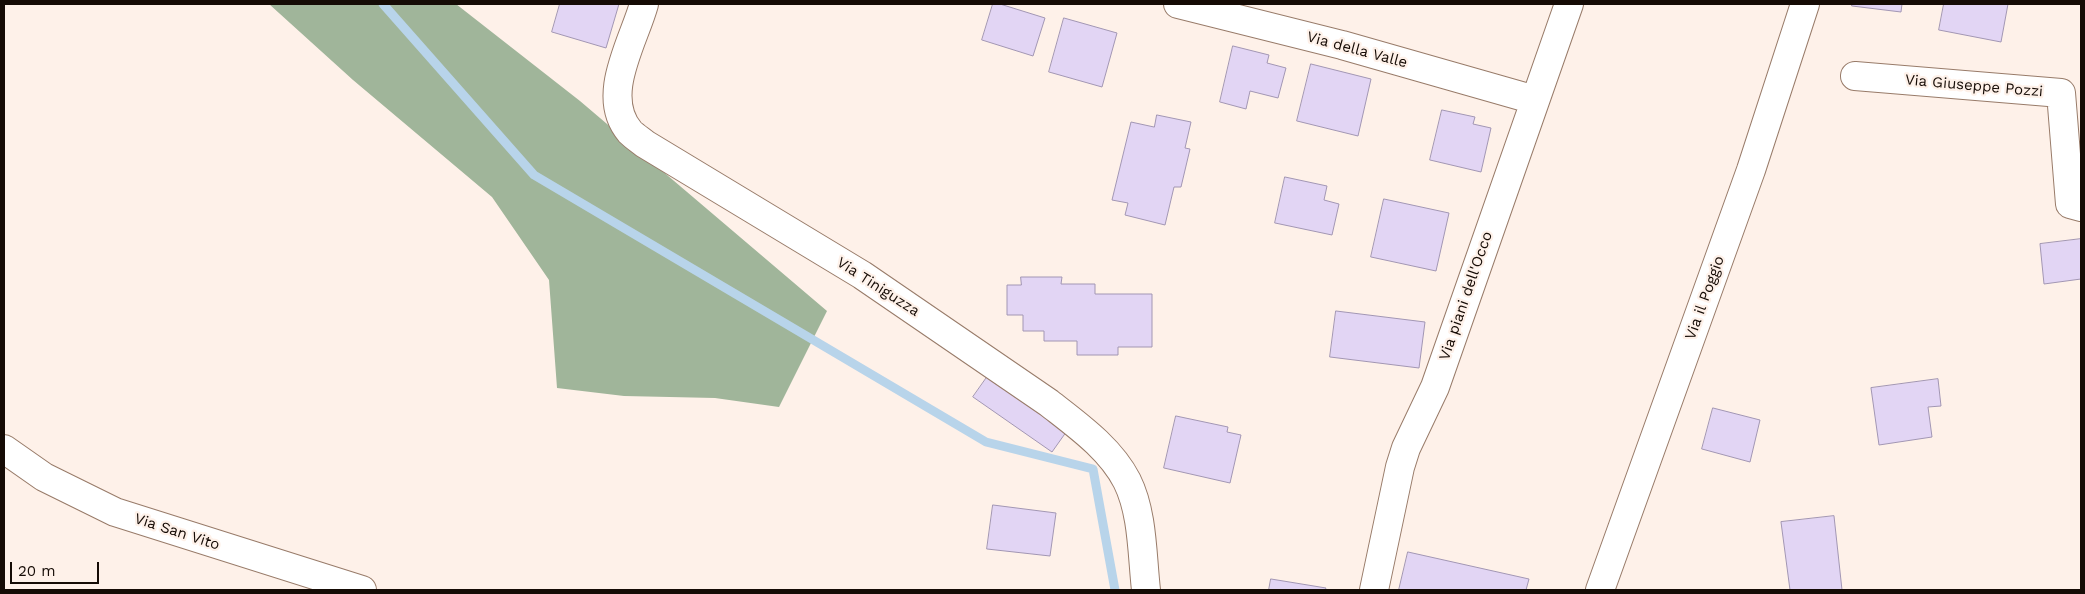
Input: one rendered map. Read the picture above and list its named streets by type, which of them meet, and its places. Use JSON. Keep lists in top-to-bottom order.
{
  "streets": {
    "street": [
      "Via della Valle",
      "Via Giuseppe Pozzi",
      "Via Tiniguzza",
      "Via piani dell'Occo",
      "Via il Poggio",
      "Via San Vito"
    ]
  },
  "crossings": [
    ["Via della Valle", "Via piani dell'Occo"]
  ],
  "scale_bar": "20 m"
}
